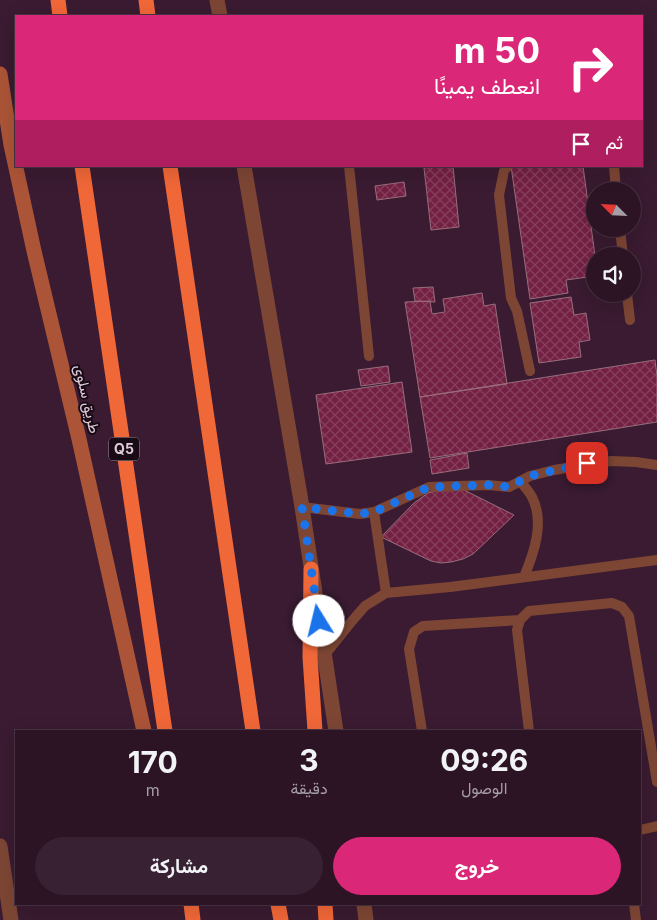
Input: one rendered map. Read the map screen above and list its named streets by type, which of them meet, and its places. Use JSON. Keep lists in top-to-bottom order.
{
  "streets": {
    "highway": ["طريق سلوى", "Q5"]
  },
  "north": "top left",
  "page": {
    "turn": ["50 m", "انعطف يمينًا"],
    "then": "ثم",
    "eta": [
      "09:26",
      "الوصول",
      "3",
      "دقيقة",
      "170",
      "m"
    ],
    "buttons": ["خروج", "مشاركة"]
  }
}
